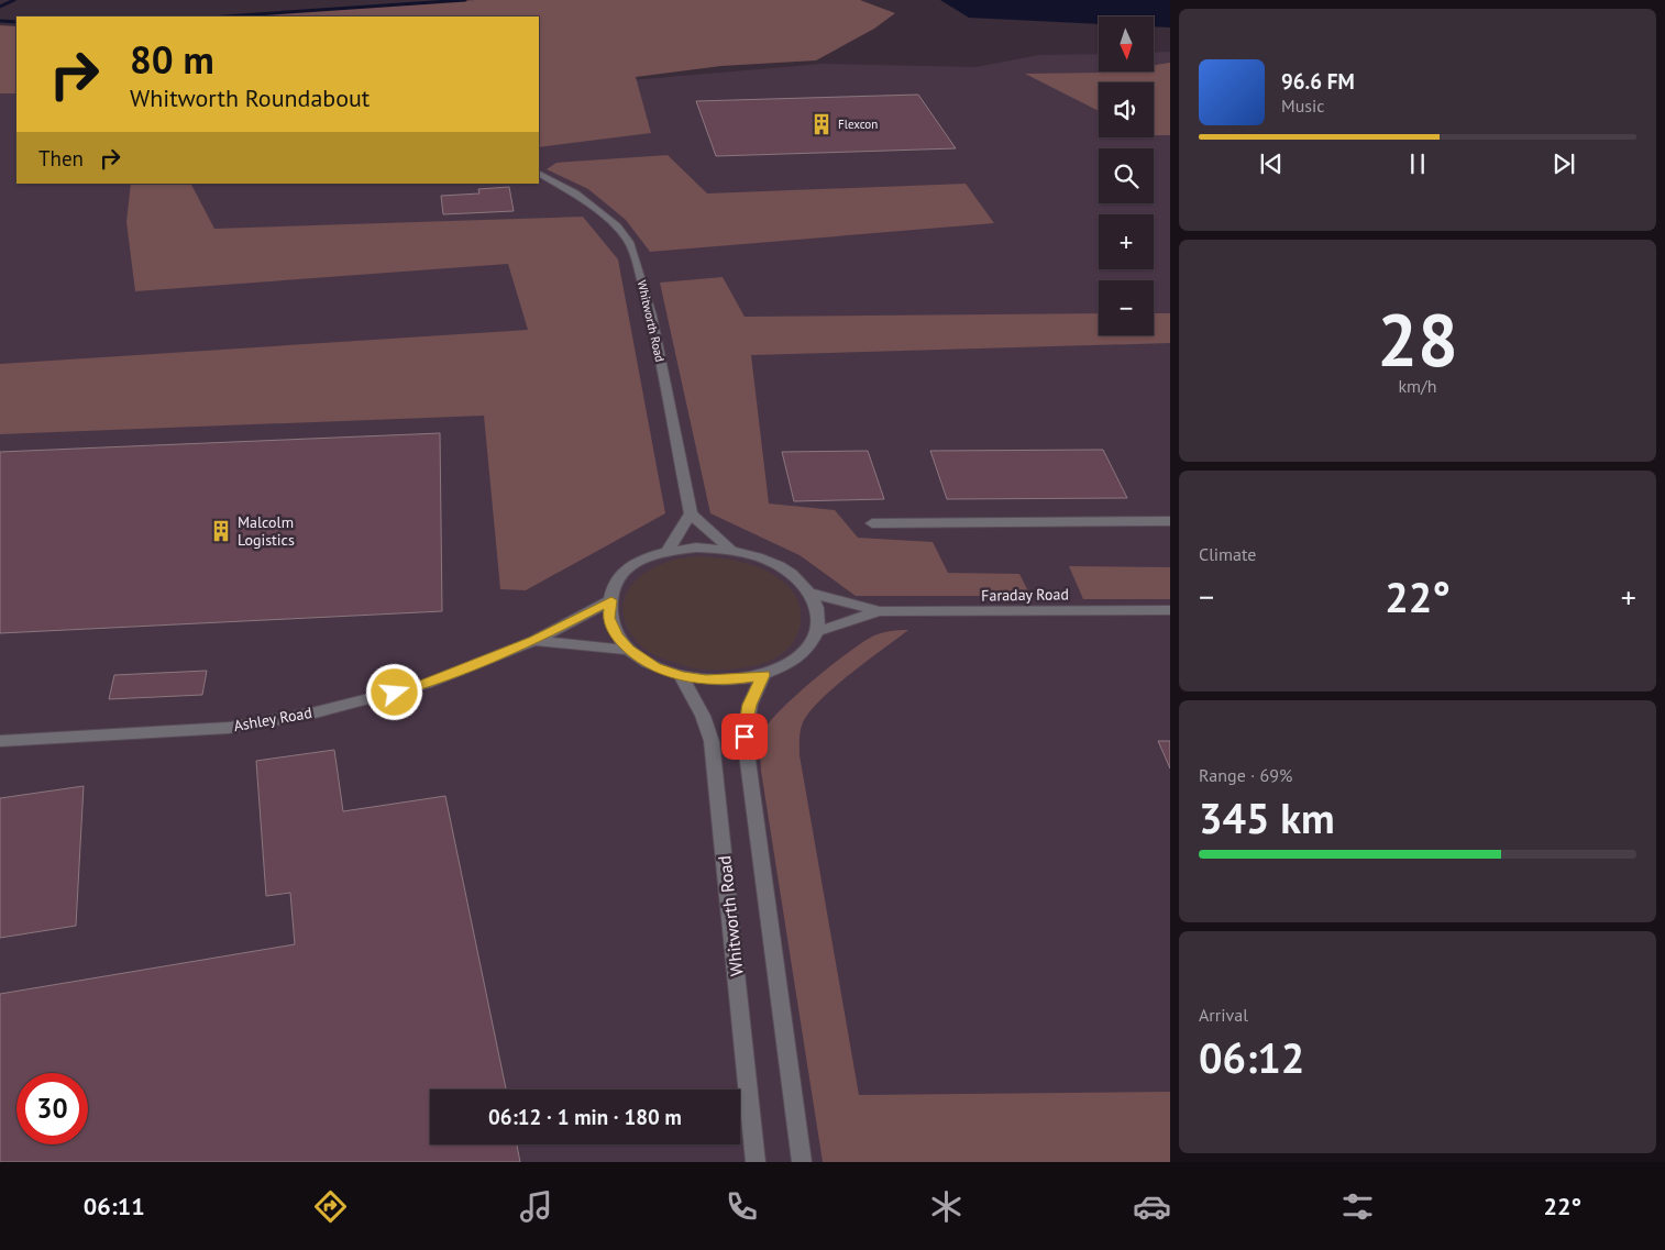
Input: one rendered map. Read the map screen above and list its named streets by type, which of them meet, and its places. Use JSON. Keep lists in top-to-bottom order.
{
  "streets": {
    "street": ["Whitworth Road", "Faraday Road", "Ashley Road"]
  },
  "crossings": [
    ["Whitworth Road", "Faraday Road"],
    ["Whitworth Road", "Ashley Road"],
    ["Faraday Road", "Ashley Road"]
  ],
  "places": {
    "building": ["Flexcon", "Malcolm Logistics"]
  },
  "north": "bottom",
  "page": {
    "map_buttons": ["+", "−"],
    "turn": ["80 m", "Whitworth Roundabout"],
    "song": ["96.6 FM", "Music"],
    "then": "Then",
    "tile": [
      ["28", "km/h"],
      "Climate",
      ["Range · 69%", "345 km"],
      ["Arrival", "06:12"]
    ],
    "heat": ["−", "22°", "+"],
    "limit": "30",
    "trip": "06:12 · 1 min · 180 m",
    "tabs": ["06:11", "22°"]
  }
}
